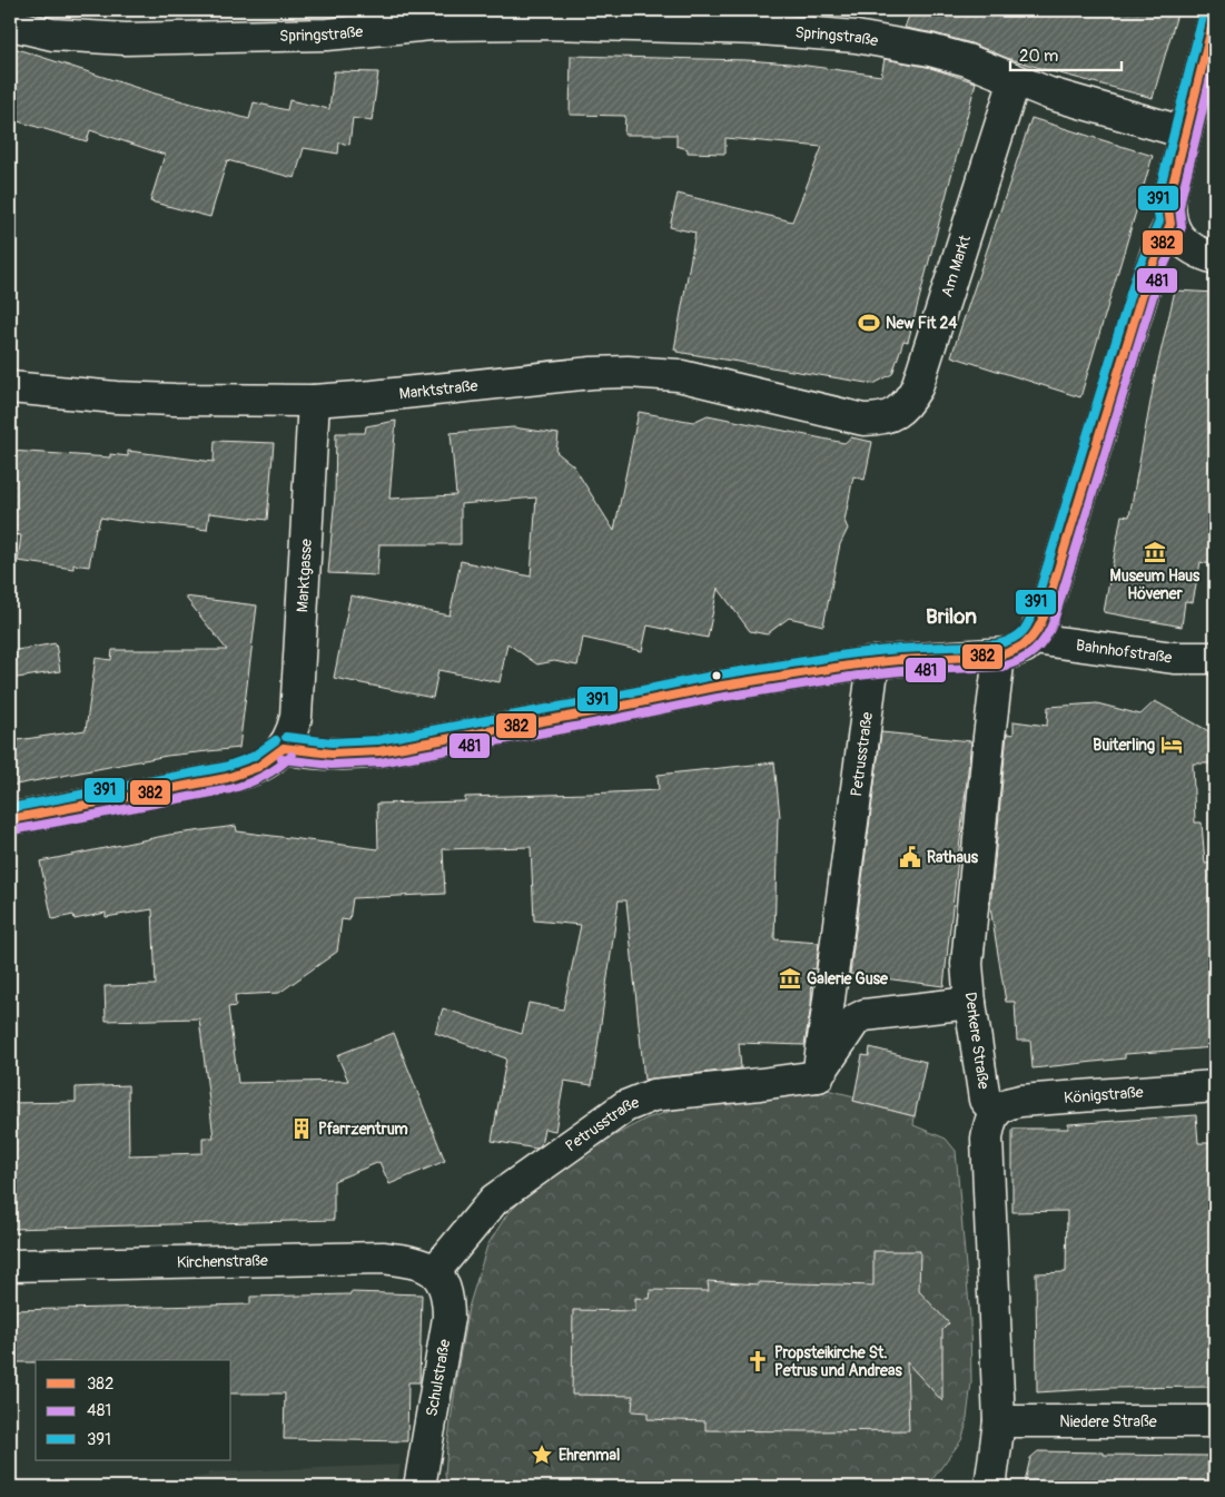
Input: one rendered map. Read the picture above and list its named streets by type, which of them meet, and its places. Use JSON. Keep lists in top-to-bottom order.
{
  "streets": {
    "street": [
      "Springstraße",
      "Am Markt",
      "Marktstraße",
      "Marktgasse",
      "Bahnhofstraße",
      "Petrusstraße",
      "Derkere Straße",
      "Königstraße",
      "Kirchenstraße",
      "Schulstraße",
      "Niedere Straße"
    ]
  },
  "crossings": [
    ["Springstraße", "Am Markt"],
    ["Am Markt", "Marktstraße"],
    ["Marktstraße", "Marktgasse"],
    ["Petrusstraße", "Kirchenstraße"],
    ["Petrusstraße", "Schulstraße"],
    ["Derkere Straße", "Königstraße"],
    ["Kirchenstraße", "Schulstraße"]
  ],
  "districts": ["Brilon"],
  "places": {
    "sports": ["New Fit 24"],
    "museum": ["Museum Haus Hövener", "Galerie Guse"],
    "hotel": ["Buiterling"],
    "public building": ["Rathaus"],
    "building": ["Pfarrzentrum"],
    "church": ["Propsteikirche St. Petrus und Andreas"],
    "place": ["Ehrenmal"]
  },
  "lines": ["transit line 391", "transit line 382", "transit line 481"],
  "legend": ["382", "481", "391"],
  "scale_bar": "20 m"
}
